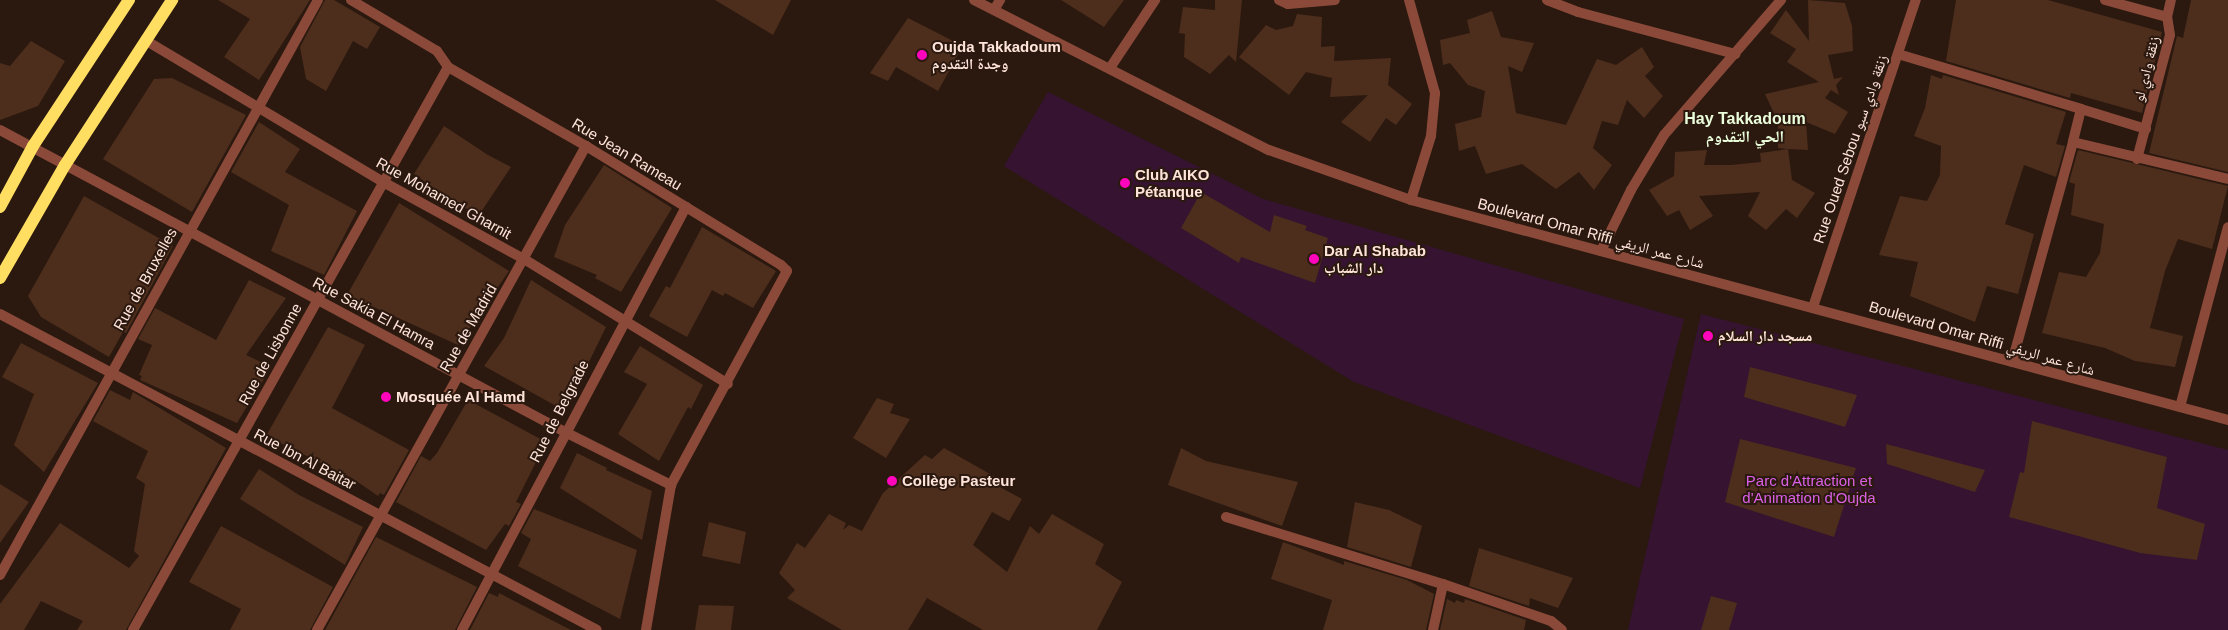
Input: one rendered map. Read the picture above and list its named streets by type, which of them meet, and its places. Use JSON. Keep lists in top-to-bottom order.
{
  "streets": {
    "street": [
      "زنقة وادي لو",
      "Rue Oued Sebou زنقة وادي سبو",
      "Rue Jean Rameau",
      "Rue Mohamed Gharnit",
      "Boulevard Omar Riffi شارع عمر الريفي",
      "Rue de Bruxelles",
      "Rue Sakia El Hamra",
      "Rue de Madrid",
      "Rue de Lisbonne",
      "Rue de Belgrade",
      "Rue Ibn Al Baitar"
    ]
  },
  "crossings": [
    ["Rue Oued Sebou زنقة وادي سبو", "Boulevard Omar Riffi شارع عمر الريفي"],
    ["Rue Jean Rameau", "Rue Mohamed Gharnit"],
    ["Rue Jean Rameau", "Rue de Madrid"],
    ["Rue Jean Rameau", "Rue de Lisbonne"],
    ["Rue Jean Rameau", "Rue de Belgrade"],
    ["Rue Mohamed Gharnit", "Rue de Bruxelles"],
    ["Rue Mohamed Gharnit", "Rue de Madrid"],
    ["Rue Mohamed Gharnit", "Rue de Lisbonne"],
    ["Rue Mohamed Gharnit", "Rue de Belgrade"],
    ["Rue de Bruxelles", "Rue Sakia El Hamra"],
    ["Rue de Bruxelles", "Rue Ibn Al Baitar"],
    ["Rue Sakia El Hamra", "Rue de Madrid"],
    ["Rue Sakia El Hamra", "Rue de Lisbonne"],
    ["Rue Sakia El Hamra", "Rue de Belgrade"],
    ["Rue de Madrid", "Rue Ibn Al Baitar"],
    ["Rue de Lisbonne", "Rue Ibn Al Baitar"],
    ["Rue de Belgrade", "Rue Ibn Al Baitar"]
  ],
  "districts": ["Hay Takkadoum الحي التقدوم"],
  "parks": ["Parc d'Attraction et d'Animation d'Oujda"],
  "places": [
    "Oujda Takkadoum وجدة التقدوم",
    "Club AIKO Pétanque",
    "Dar Al Shabab دار الشباب",
    "مسجد دار السلام",
    "Mosquée Al Hamd",
    "Collège Pasteur"
  ]
}
